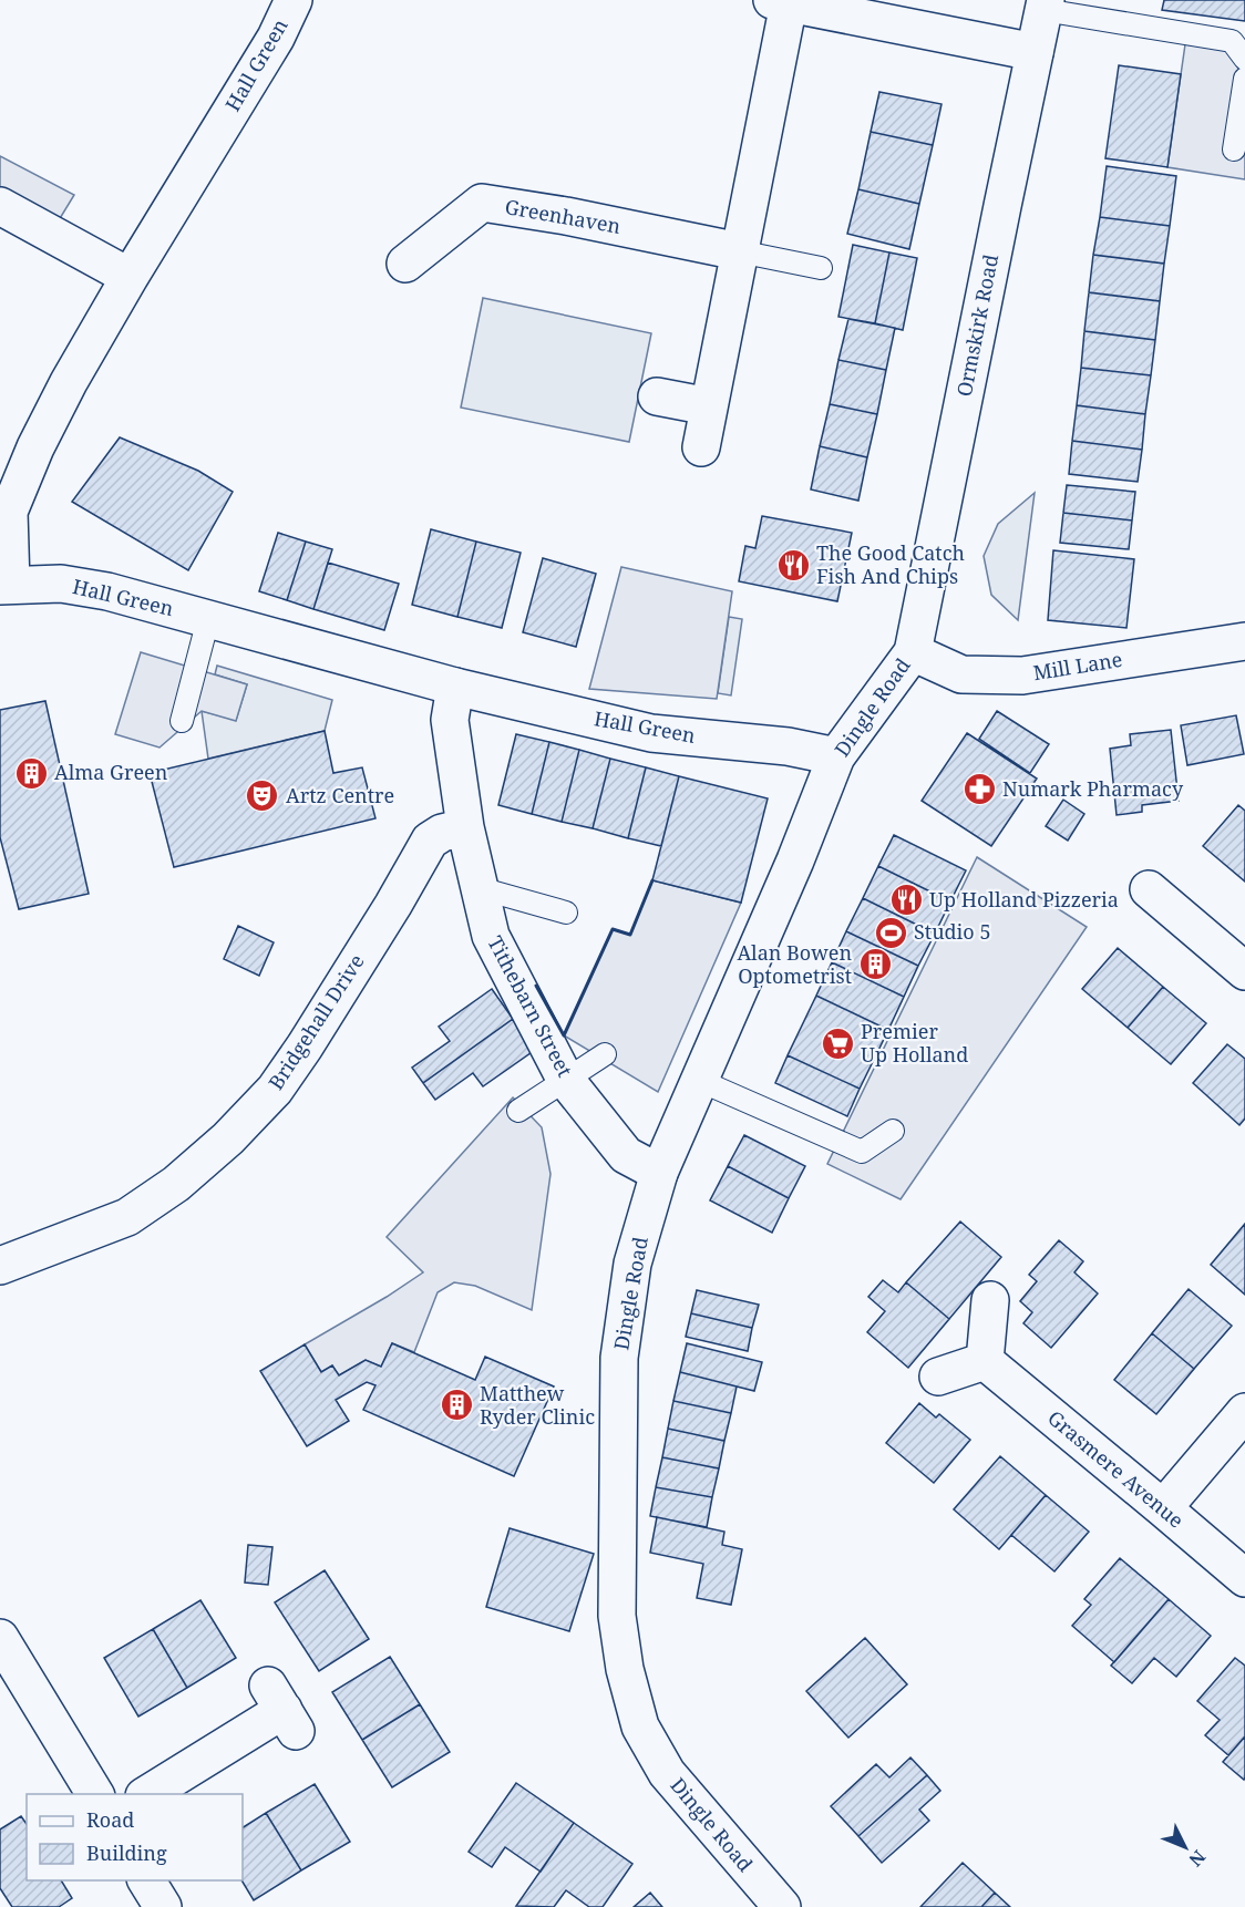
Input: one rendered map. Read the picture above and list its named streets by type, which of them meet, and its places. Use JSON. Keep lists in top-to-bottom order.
{
  "streets": {
    "street": [
      "Hall Green",
      "Greenhaven",
      "Ormskirk Road",
      "Mill Lane",
      "Dingle Road",
      "Tithebarn Street",
      "Bridgehall Drive",
      "Grasmere Avenue"
    ]
  },
  "crossings": [
    ["Hall Green", "Dingle Road"],
    ["Hall Green", "Tithebarn Street"],
    ["Ormskirk Road", "Mill Lane"],
    ["Ormskirk Road", "Dingle Road"],
    ["Mill Lane", "Dingle Road"],
    ["Dingle Road", "Tithebarn Street"],
    ["Tithebarn Street", "Bridgehall Drive"]
  ],
  "places": {
    "restaurant": ["The Good Catch Fish And Chips", "Up Holland Pizzeria"],
    "building": ["Alma Green", "Alan Bowen Optometrist", "Matthew Ryder Clinic"],
    "pharmacy": ["Numark Pharmacy"],
    "theatre": ["Artz Centre"],
    "sports": ["Studio 5"],
    "supermarket": ["Premier Up Holland"]
  },
  "legend": ["Road", "Building"],
  "north": "bottom right"
}
